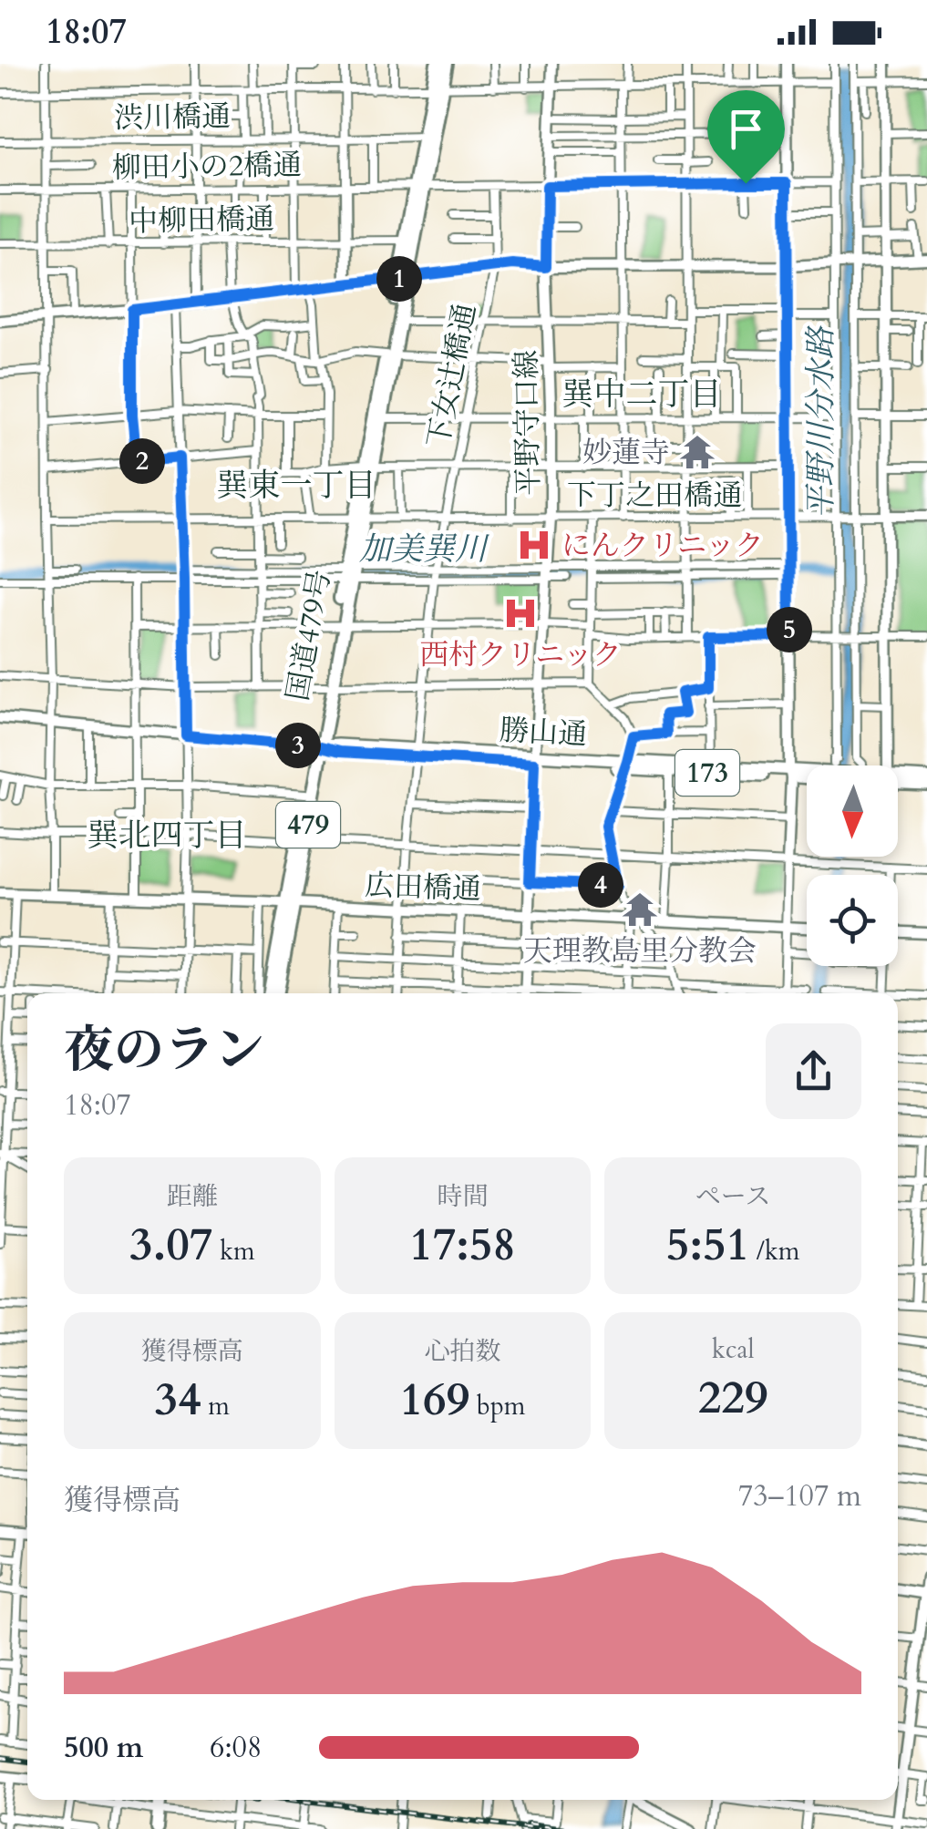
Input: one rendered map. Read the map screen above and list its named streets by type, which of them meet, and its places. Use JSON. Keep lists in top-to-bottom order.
{
  "streets": {
    "highway": ["国道479号", "479"],
    "main road": ["勝山通", "173"],
    "street": [
      "渋川橋通",
      "柳田小の2橋通",
      "中柳田橋通",
      "下女辻橋通",
      "平野守口線",
      "下丁之田橋通",
      "広田橋通"
    ]
  },
  "crossings": [
    ["渋川橋通", "国道479号"],
    ["柳田小の2橋通", "下女辻橋通"],
    ["柳田小の2橋通", "平野守口線"],
    ["柳田小の2橋通", "国道479号"],
    ["中柳田橋通", "国道479号"],
    ["下女辻橋通", "下丁之田橋通"],
    ["下女辻橋通", "勝山通"],
    ["下女辻橋通", "広田橋通"],
    ["平野守口線", "下丁之田橋通"],
    ["平野守口線", "勝山通"],
    ["平野守口線", "広田橋通"],
    ["下丁之田橋通", "国道479号"],
    ["国道479号", "勝山通"],
    ["国道479号", "広田橋通"]
  ],
  "districts": ["巽中二丁目", "巽東一丁目", "巽北四丁目"],
  "water": ["平野川分水路", "加美巽川"],
  "places": {
    "temple": ["妙蓮寺", "天理教島里分教会"],
    "hospital": ["にんクリニック", "西村クリニック"]
  },
  "north": "bottom",
  "page": {
    "status": "18:07",
    "pins": [
      "1",
      "2",
      "5",
      "3",
      "4"
    ],
    "heading": ["夜のラン", "18:07"],
    "stats": [
      ["距離", "3.07 km"],
      ["時間", "17:58"],
      ["ペース", "5:51 /km"],
      ["獲得標高", "34 m"],
      ["心拍数", "169 bpm"],
      ["kcal", "229"]
    ],
    "chart": ["獲得標高", "73–107 m"],
    "list": [
      {
        "name": "500 m",
        "note": "6:08"
      }
    ]
  }
}
